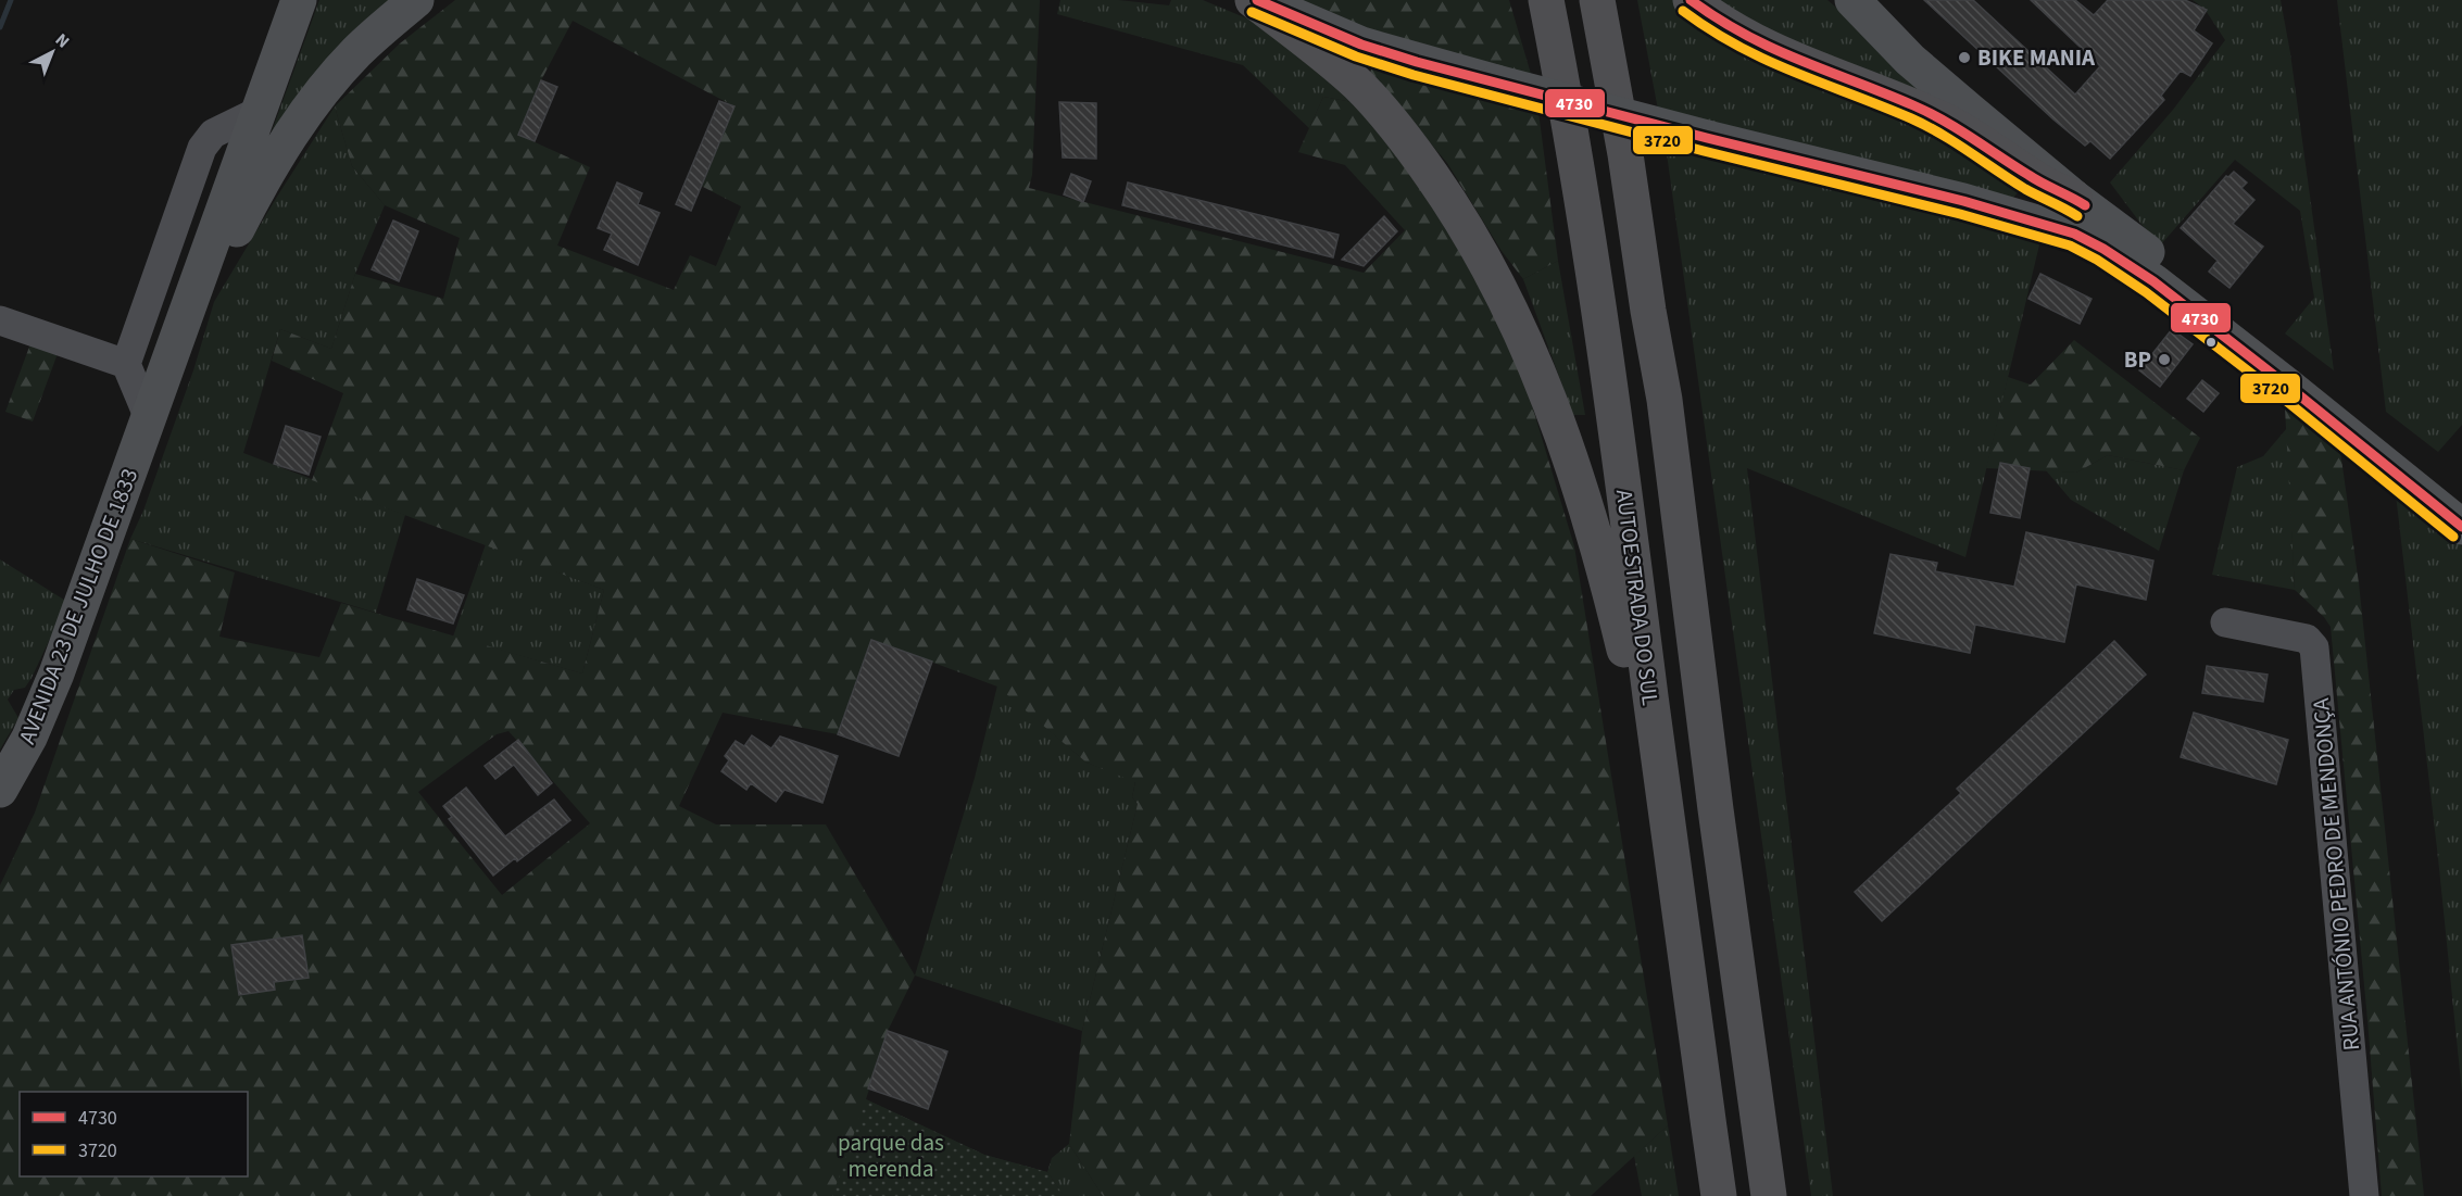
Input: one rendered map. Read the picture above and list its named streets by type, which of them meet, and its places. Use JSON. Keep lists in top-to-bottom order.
{
  "streets": {
    "highway": ["AUTOESTRADA DO SUL"],
    "main road": ["AVENIDA 23 DE JULHO DE 1833"],
    "street": ["RUA ANTÓNIO PEDRO DE MENDONÇA"]
  },
  "parks": ["parque das merenda"],
  "places": ["BIKE MANIA", "BP"],
  "lines": ["transit line 4730", "transit line 3720"],
  "legend": ["4730", "3720"],
  "north": "top right"
}
